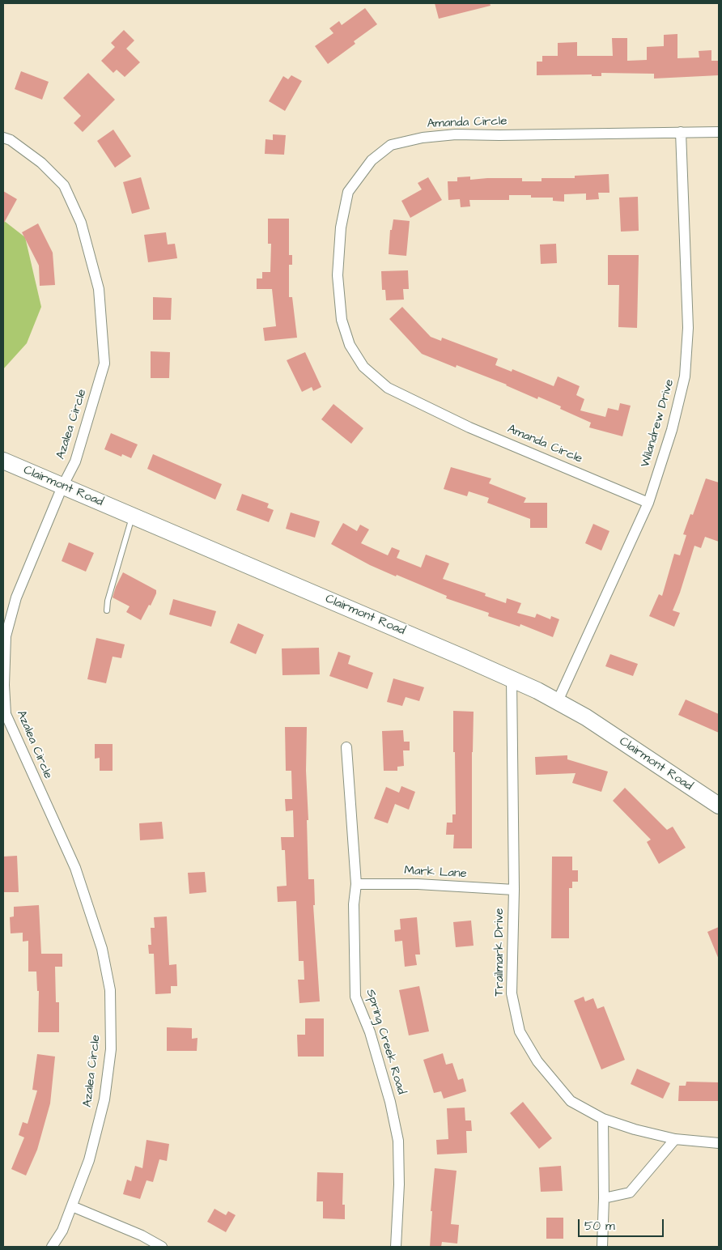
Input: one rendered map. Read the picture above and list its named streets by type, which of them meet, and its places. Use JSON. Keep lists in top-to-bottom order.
{
  "streets": {
    "main road": ["Clairmont Road"],
    "street": [
      "Amanda Circle",
      "Wilandrew Drive",
      "Azalea Circle",
      "Mark Lane",
      "Trailmark Drive",
      "Spring Creek Road"
    ]
  },
  "crossings": [
    ["Amanda Circle", "Wilandrew Drive"],
    ["Wilandrew Drive", "Clairmont Road"],
    ["Azalea Circle", "Clairmont Road"],
    ["Clairmont Road", "Trailmark Drive"],
    ["Mark Lane", "Trailmark Drive"],
    ["Mark Lane", "Spring Creek Road"]
  ],
  "scale_bar": "50 m"
}
